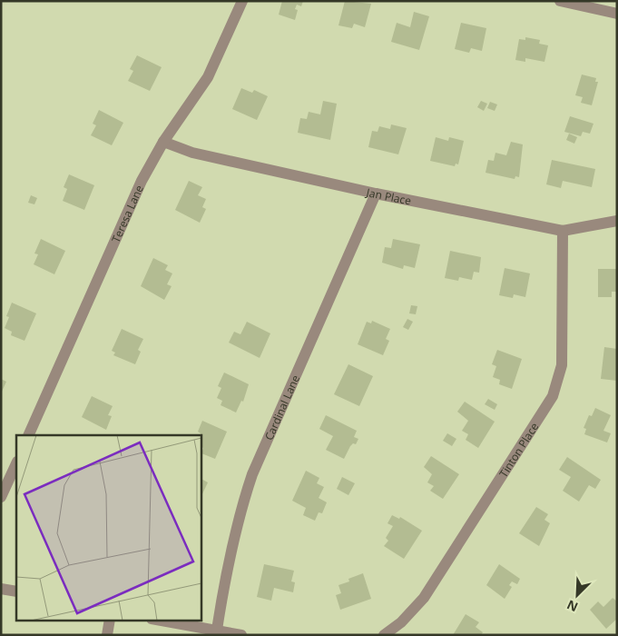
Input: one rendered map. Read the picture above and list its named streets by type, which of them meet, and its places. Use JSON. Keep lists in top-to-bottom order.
{
  "streets": {
    "street": [
      "Jan Place",
      "Teresa Lane",
      "Cardinal Lane",
      "Tinton Place"
    ]
  },
  "crossings": [
    ["Jan Place", "Teresa Lane"],
    ["Jan Place", "Cardinal Lane"],
    ["Jan Place", "Tinton Place"]
  ],
  "north": "bottom left"
}
